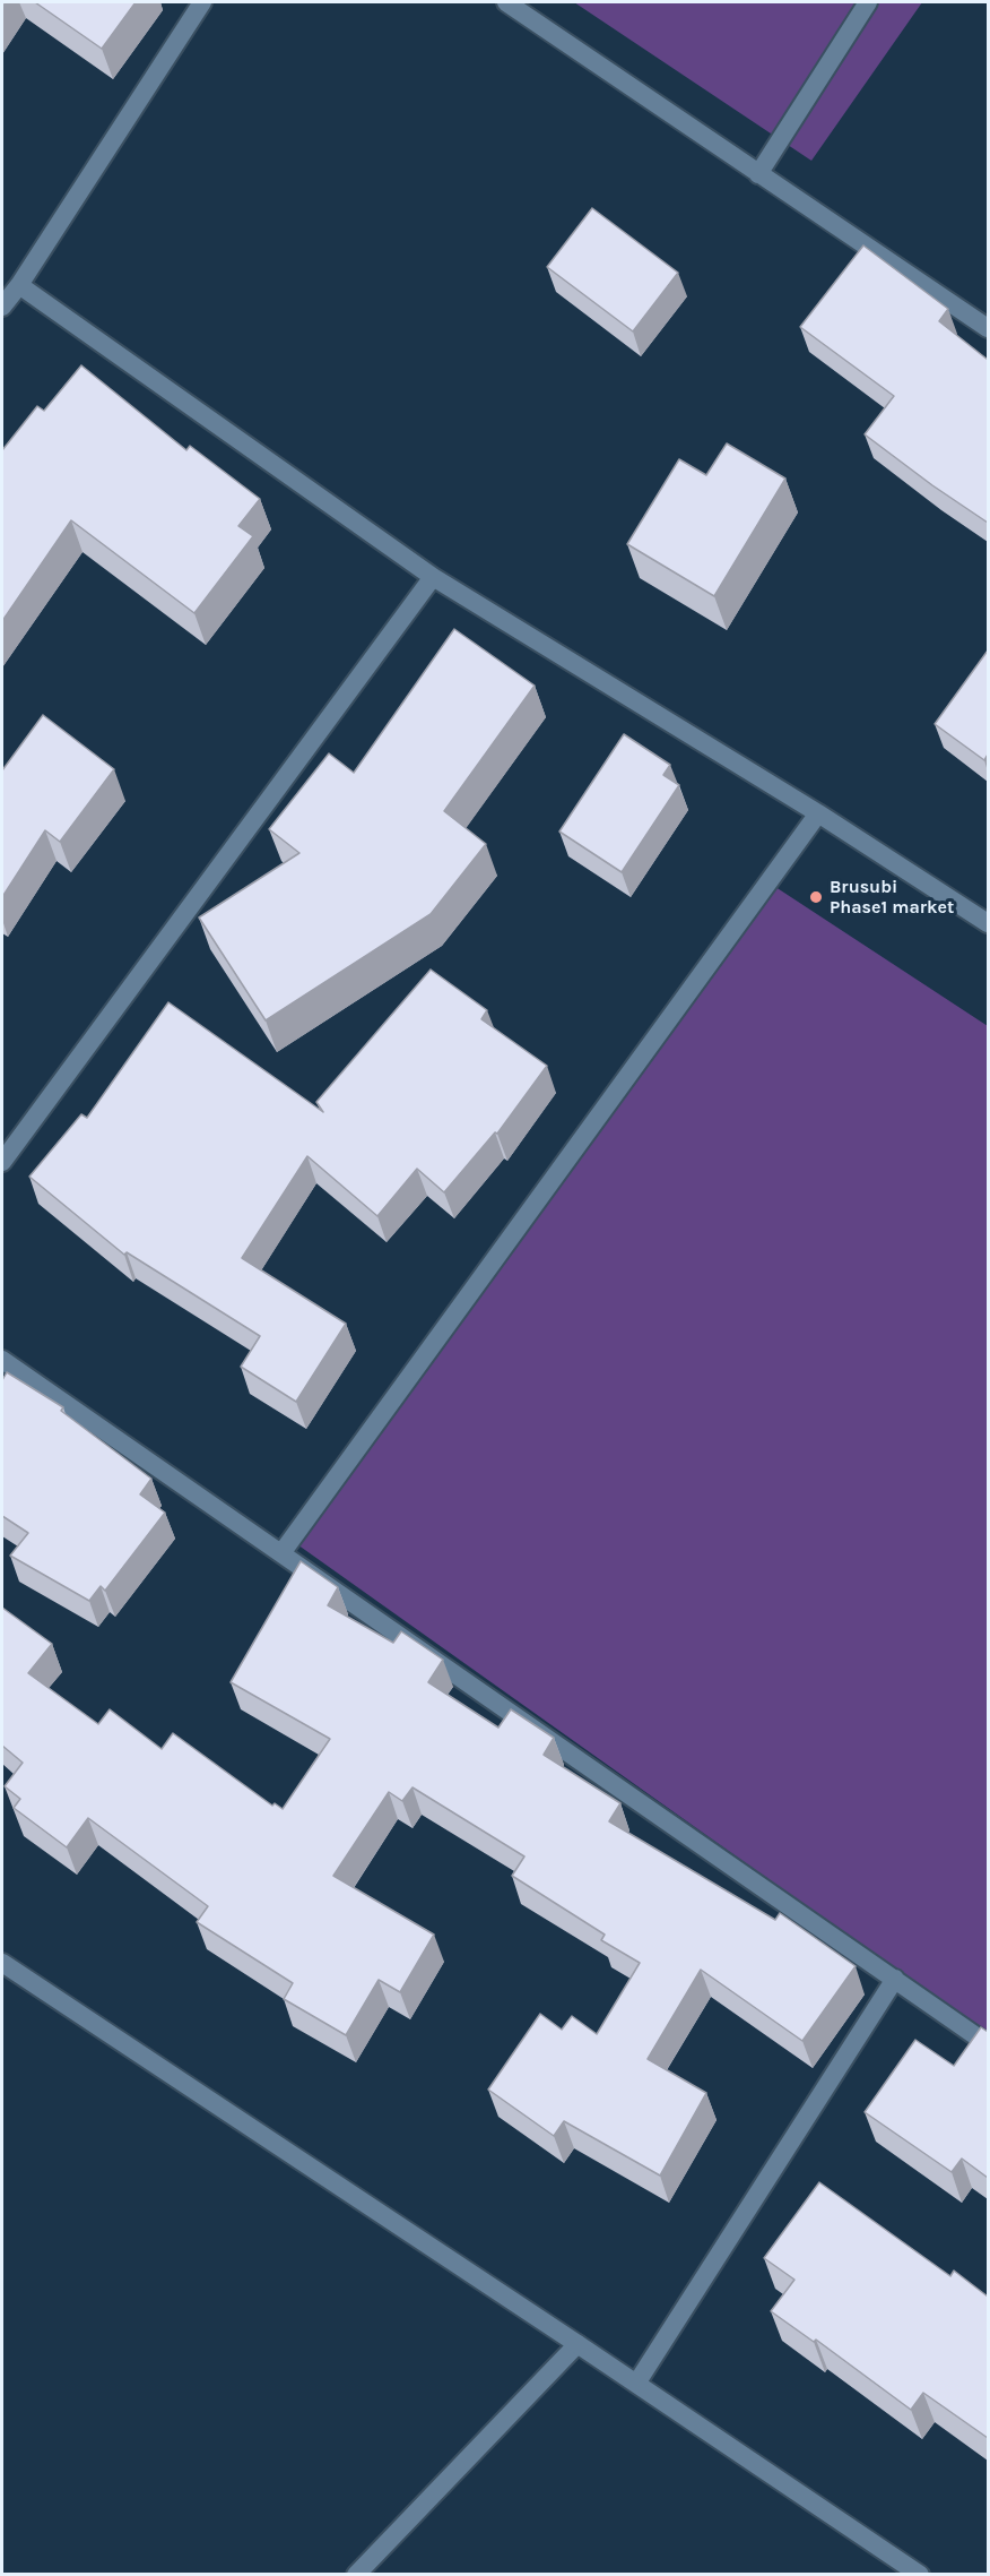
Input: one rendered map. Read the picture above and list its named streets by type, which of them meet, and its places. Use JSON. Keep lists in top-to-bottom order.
{
  "places": ["Brusubi Phase1 market"]
}
